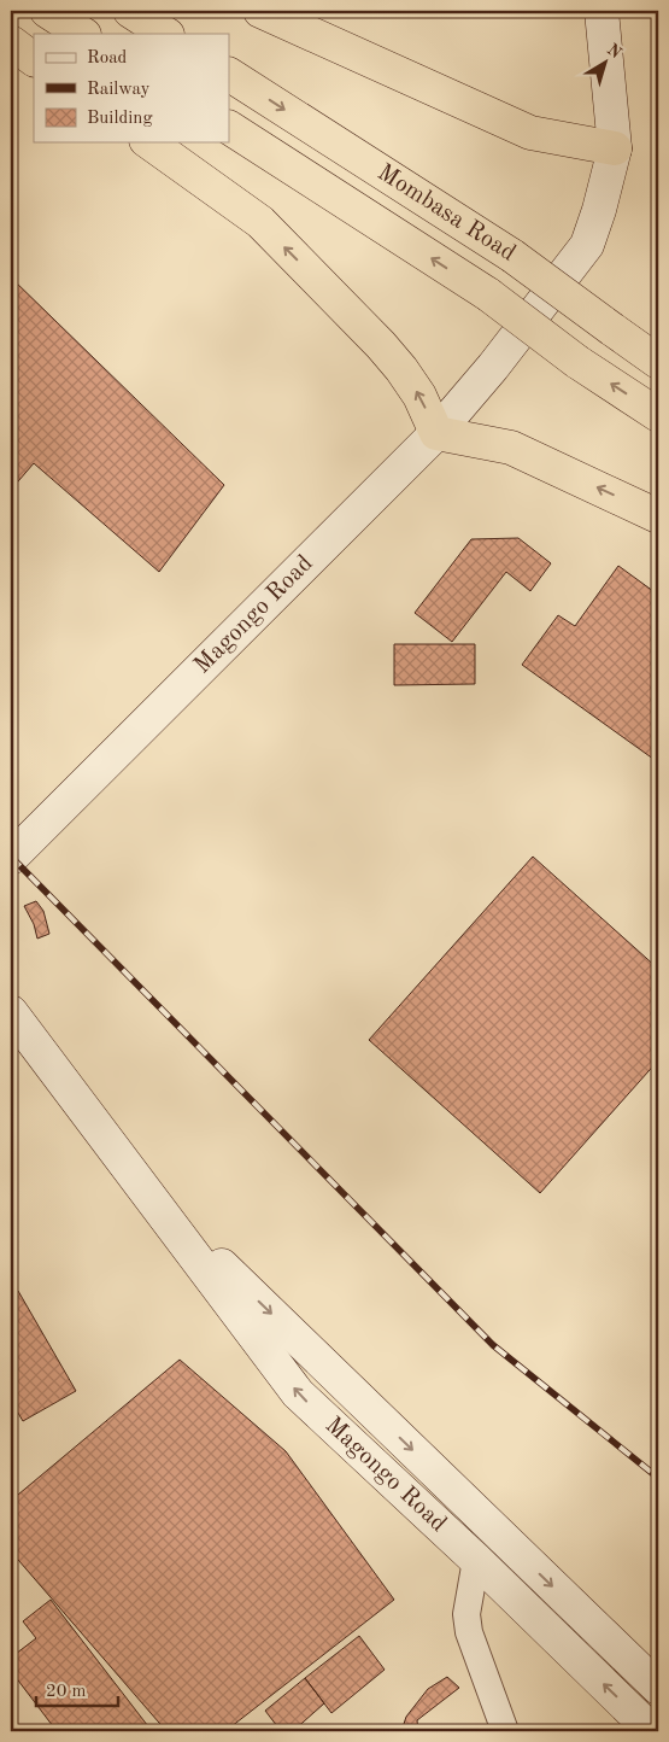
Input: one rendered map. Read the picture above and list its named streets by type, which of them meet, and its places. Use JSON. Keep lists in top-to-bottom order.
{
  "streets": {
    "highway": ["Mombasa Road"],
    "main road": ["Magongo Road"]
  },
  "legend": ["Road", "Railway", "Building"],
  "scale_bar": "20 m",
  "north": "top right"
}
